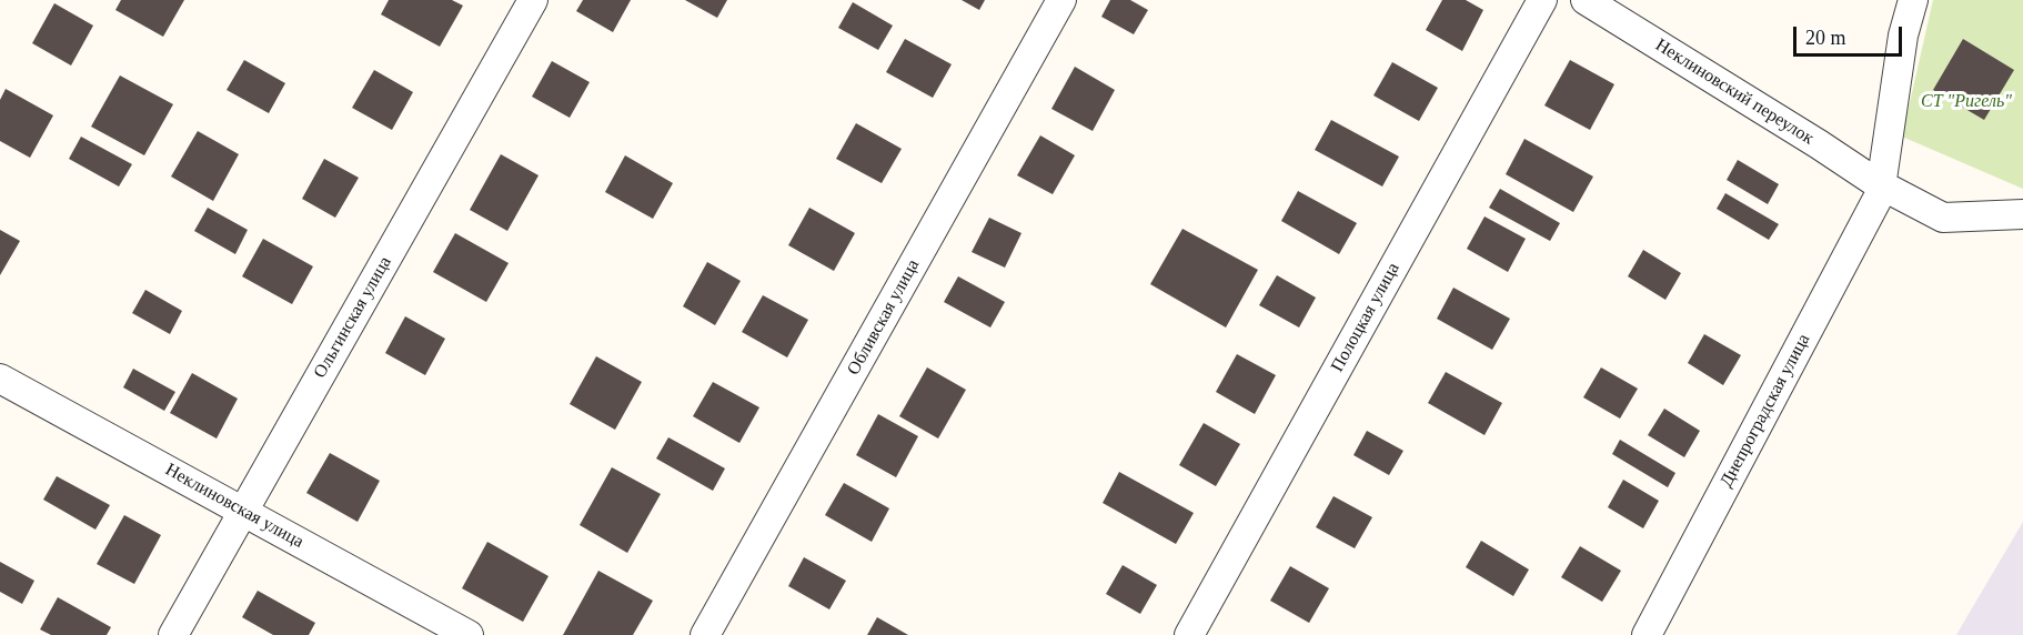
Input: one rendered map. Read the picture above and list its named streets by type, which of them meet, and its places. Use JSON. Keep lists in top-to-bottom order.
{
  "streets": {
    "street": [
      "Неклиновский переулок",
      "Ольгинская улица",
      "Обливская улица",
      "Полоцкая улица",
      "Днепроградская улица",
      "Неклиновская улица"
    ]
  },
  "crossings": [
    ["Неклиновский переулок", "Днепроградская улица"],
    ["Ольгинская улица", "Неклиновская улица"]
  ],
  "parks": ["СТ \"Ригель\""],
  "scale_bar": "20 m"
}
